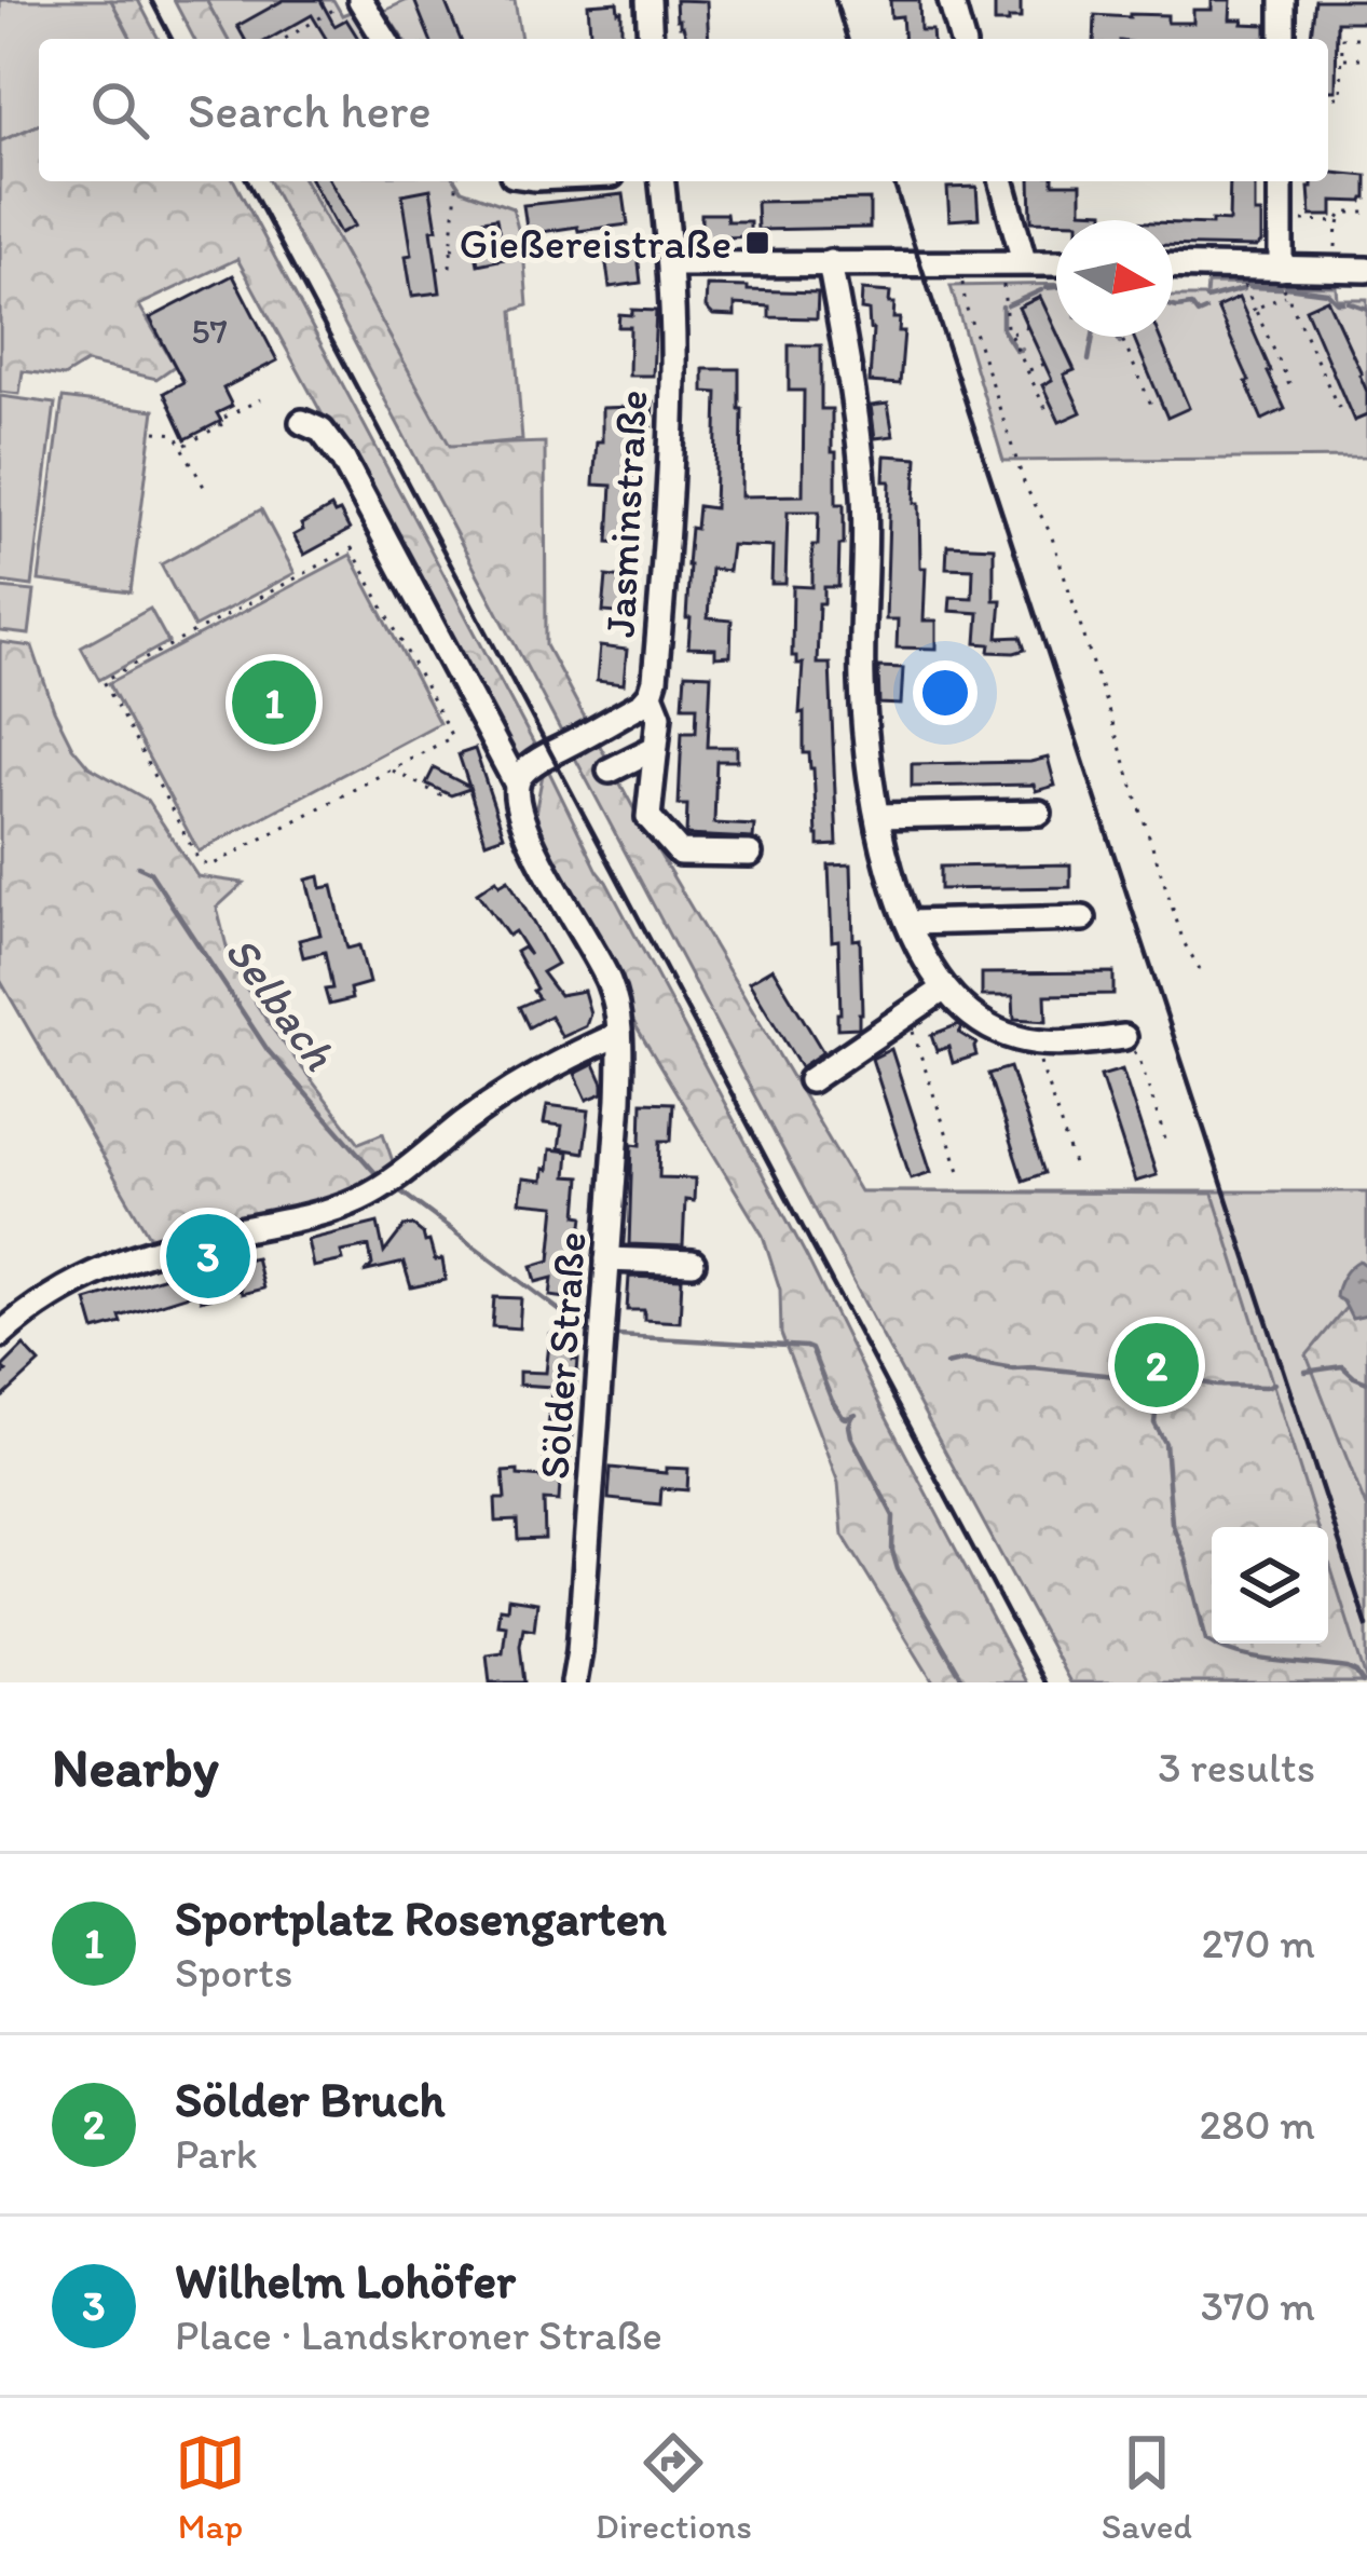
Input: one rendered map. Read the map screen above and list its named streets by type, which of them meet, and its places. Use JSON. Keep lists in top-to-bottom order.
{
  "streets": {
    "street": ["Jasminstraße", "Sölder Straße"]
  },
  "water": ["Selbach"],
  "places": {
    "transit": ["Gießereistraße"]
  },
  "house_numbers": ["57"],
  "north": "right",
  "page": {
    "search": "Search here",
    "pins": ["1", "3", "2"],
    "heading": ["Nearby", "3 results"],
    "list": [
      {
        "mark": "1",
        "name": "Sportplatz Rosengarten",
        "note": "Sports",
        "value": "270 m"
      },
      {
        "mark": "2",
        "name": "Sölder Bruch",
        "note": "Park",
        "value": "280 m"
      },
      {
        "mark": "3",
        "name": "Wilhelm Lohöfer",
        "note": "Place · Landskroner Straße",
        "value": "370 m"
      }
    ],
    "nav": ["Map", "Directions", "Saved"]
  }
}
